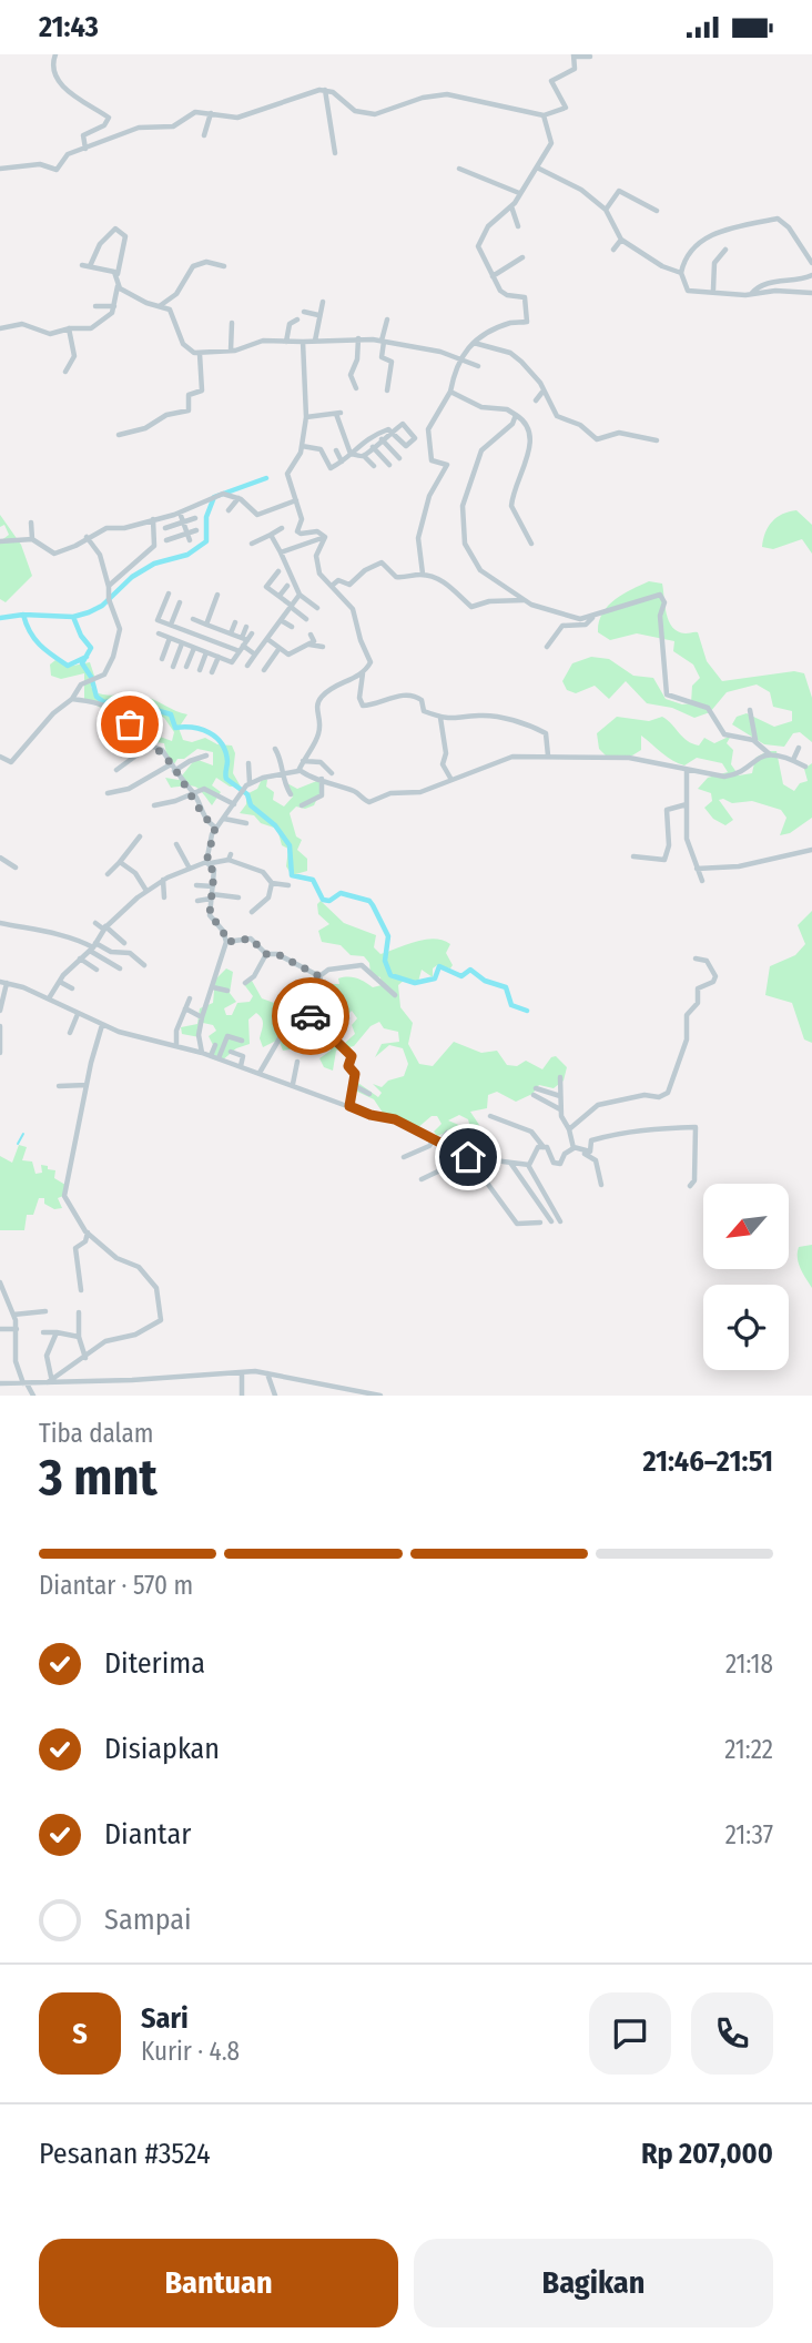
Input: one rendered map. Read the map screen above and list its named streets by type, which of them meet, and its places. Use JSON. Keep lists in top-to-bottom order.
{
  "north": "bottom left",
  "page": {
    "status": "21:43",
    "heading": ["3 mnt", "Tiba dalam", "21:46–21:51"],
    "panel": [
      "Sari",
      "Kurir · 4.8",
      "Pesanan #3524",
      "Rp 207,000"
    ],
    "bar": "Diantar · 570 m",
    "list": [
      ["Diterima", "21:18"],
      ["Disiapkan", "21:22"],
      ["Diantar", "21:37"],
      "Sampai"
    ],
    "round": "S",
    "buttons": ["Bantuan", "Bagikan"]
  }
}
